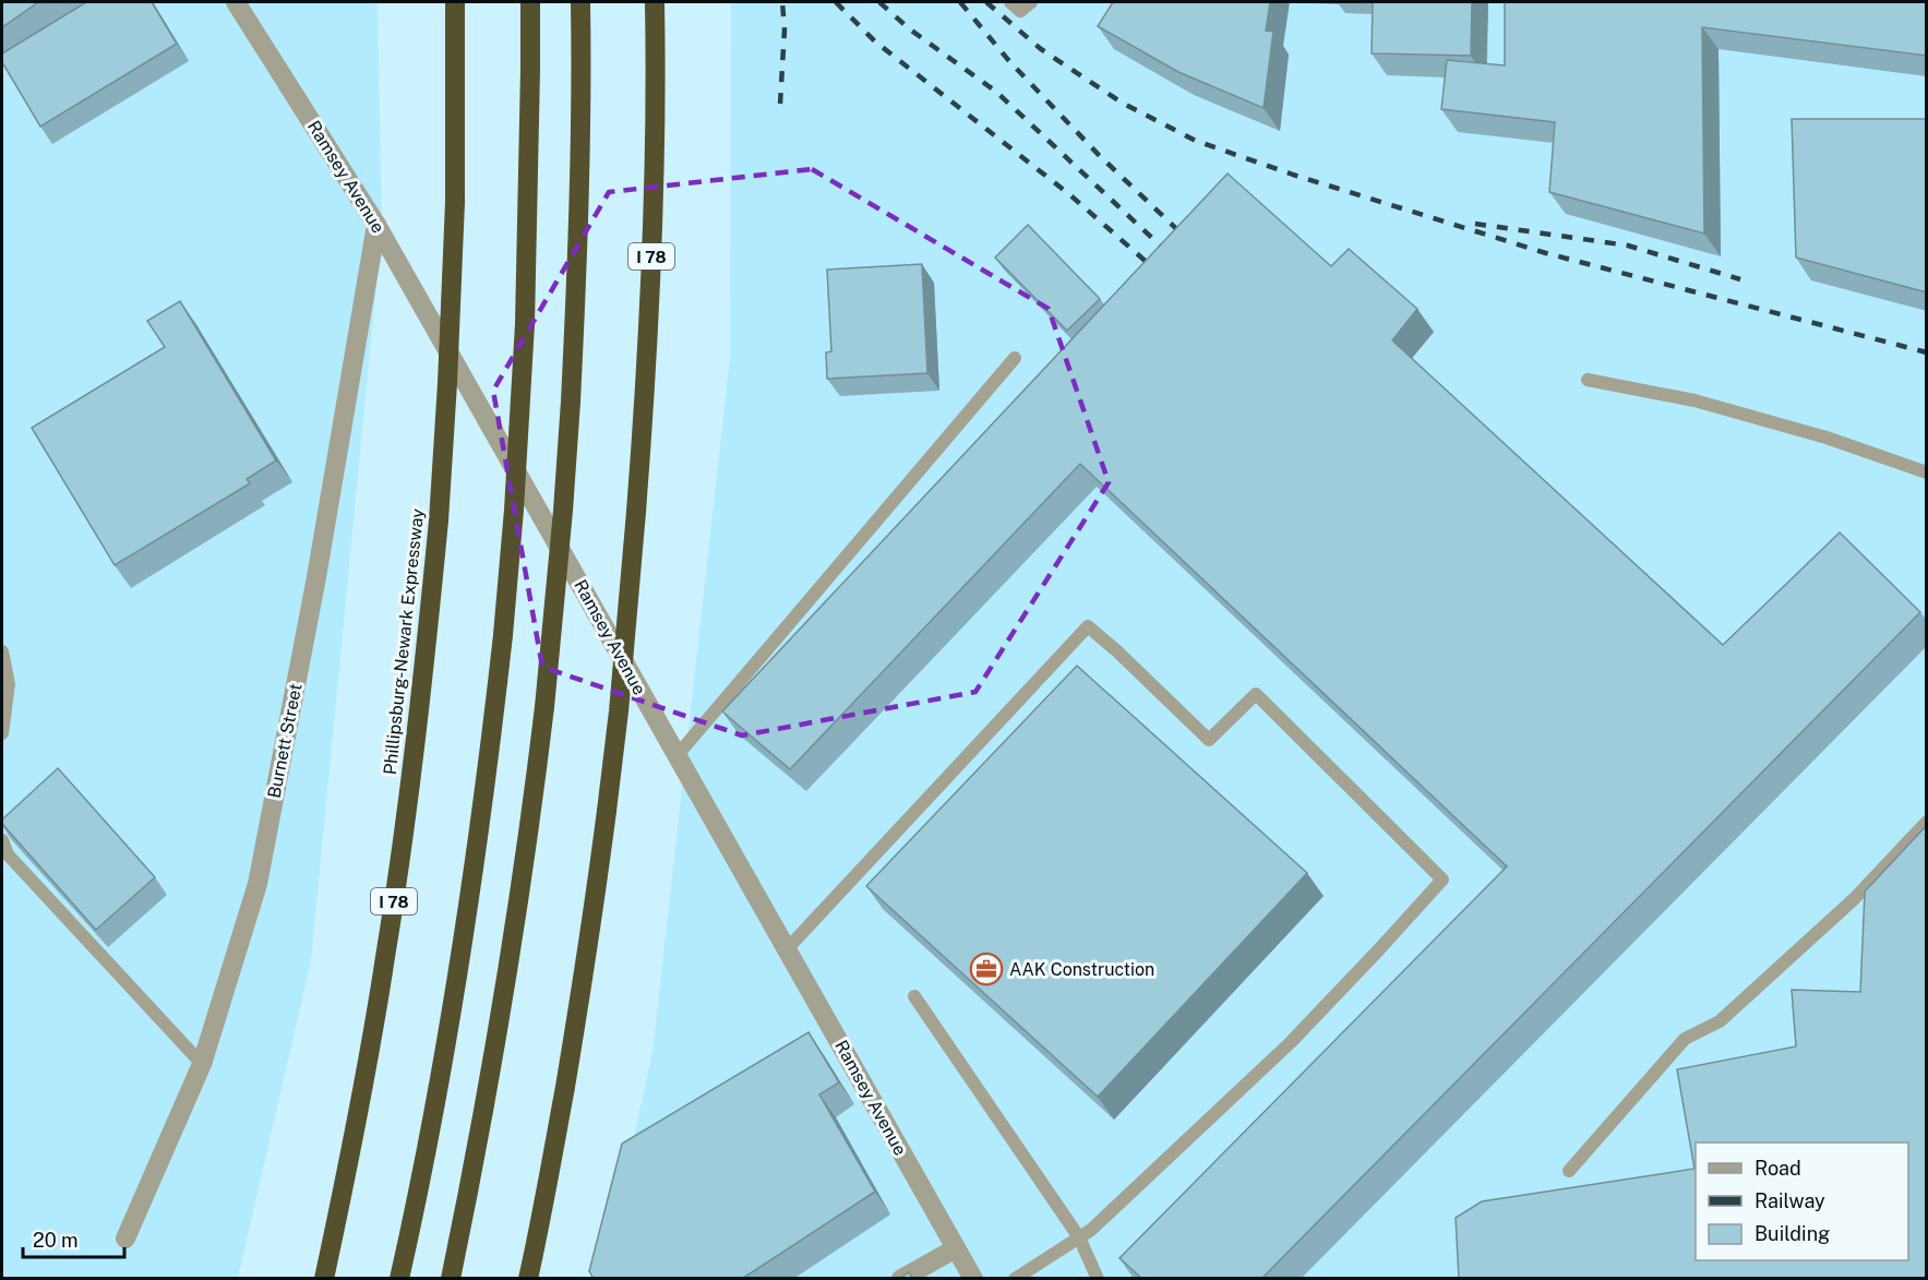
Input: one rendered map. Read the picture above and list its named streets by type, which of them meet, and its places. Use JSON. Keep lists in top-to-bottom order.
{
  "streets": {
    "highway": ["I 78", "Phillipsburg-Newark Expressway"],
    "street": ["Ramsey Avenue", "Burnett Street"]
  },
  "crossings": [
    ["Ramsey Avenue", "Burnett Street"]
  ],
  "places": {
    "office": ["AAK Construction"]
  },
  "legend": ["Road", "Railway", "Building"],
  "scale_bar": "20 m"
}
